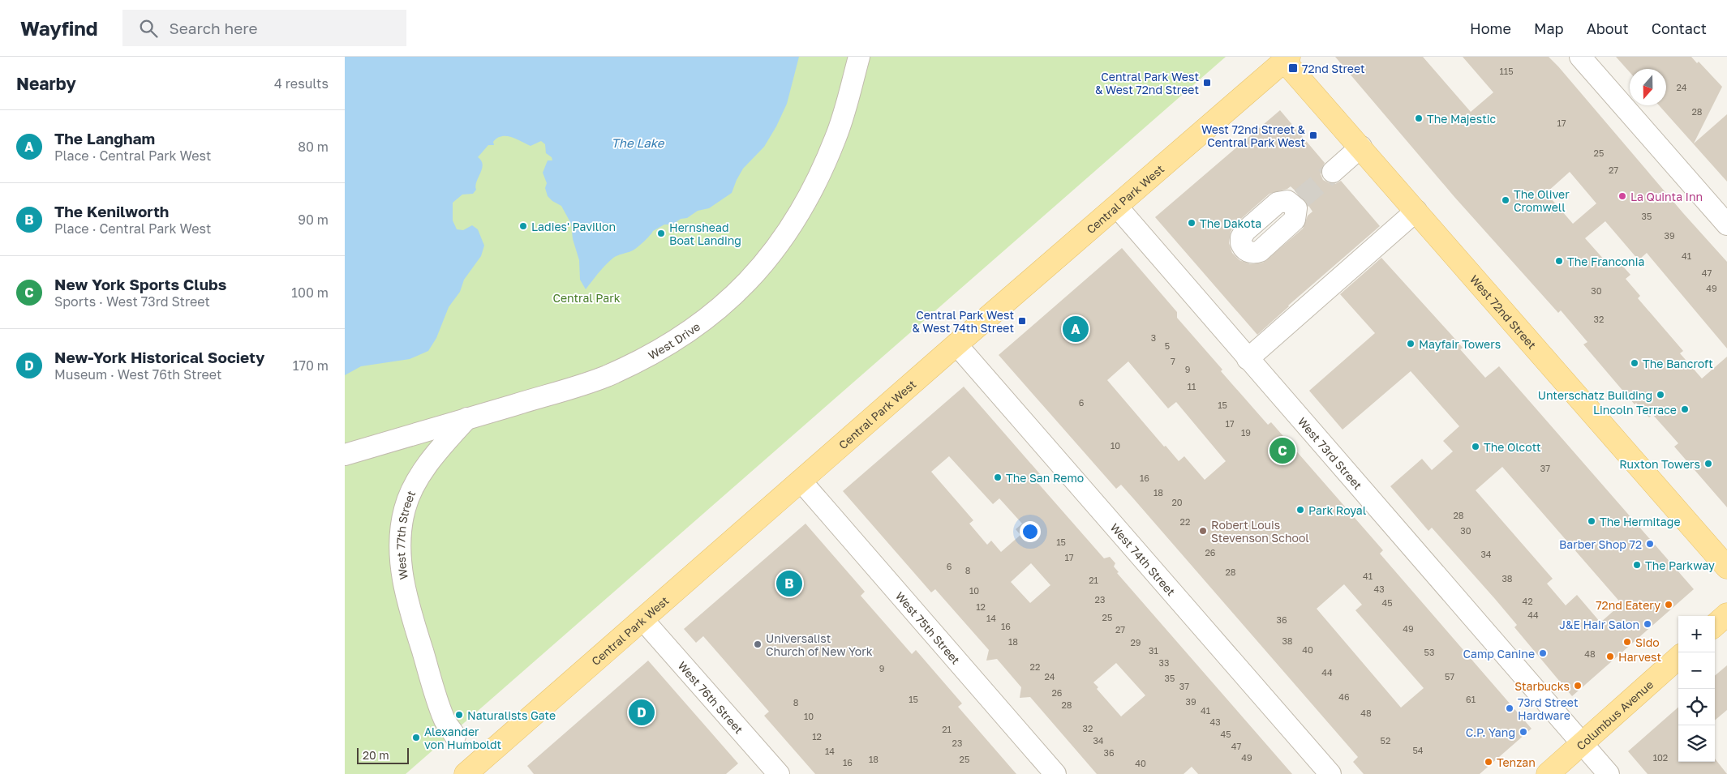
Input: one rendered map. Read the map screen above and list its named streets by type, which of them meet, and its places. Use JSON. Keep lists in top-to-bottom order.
{
  "streets": {
    "main road": ["Central Park West", "West 72nd Street", "Columbus Avenue"],
    "street": [
      "West Drive",
      "West 73rd Street",
      "West 77th Street",
      "West 74th Street",
      "West 75th Street",
      "West 76th Street"
    ]
  },
  "crossings": [
    ["Central Park West", "West 72nd Street"],
    ["Central Park West", "West 73rd Street"],
    ["Central Park West", "West 74th Street"],
    ["Central Park West", "West 75th Street"],
    ["Central Park West", "West 76th Street"],
    ["West Drive", "West 77th Street"],
    ["West 73rd Street", "Columbus Avenue"]
  ],
  "water": ["The Lake"],
  "parks": ["Central Park"],
  "places": {
    "transit": [
      "72nd Street",
      "Central Park West & West 72nd Street",
      "West 72nd Street & Central Park West",
      "Central Park West & West 74th Street"
    ],
    "other": [
      "The Majestic",
      "La Quinta Inn",
      "The Oliver Cromwell",
      "The Dakota",
      "Ladies' Pavilion",
      "Hernshead Boat Landing",
      "The Franconia",
      "Mayfair Towers",
      "The Bancroft",
      "Unterschatz Building",
      "Lincoln Terrace",
      "The Olcott",
      "Ruxton Towers",
      "The San Remo",
      "Park Royal",
      "The Hermitage",
      "Robert Louis Stevenson School",
      "Barber Shop 72",
      "The Parkway",
      "72nd Eatery",
      "J&E Hair Salon",
      "Sido",
      "Universalist Church of New York",
      "Camp Canine",
      "Harvest",
      "Starbucks",
      "73rd Street Hardware",
      "Naturalists Gate",
      "C.P. Yang",
      "Alexander von Humboldt",
      "Tenzan"
    ]
  },
  "house_numbers": [
    "115",
    "24",
    "28",
    "17",
    "25",
    "27",
    "35",
    "39",
    "41",
    "47",
    "49",
    "30",
    "32",
    "3",
    "5",
    "7",
    "9",
    "11",
    "6",
    "15",
    "17",
    "19",
    "10",
    "37",
    "16",
    "18",
    "20",
    "28",
    "22",
    "30",
    "15",
    "26",
    "34",
    "17",
    "6",
    "8",
    "28",
    "41",
    "38",
    "21",
    "43",
    "10",
    "23",
    "42",
    "45",
    "12",
    "44",
    "25",
    "14",
    "36",
    "16",
    "49",
    "27",
    "38",
    "18",
    "29",
    "40",
    "31",
    "53",
    "48",
    "33",
    "22",
    "9",
    "44",
    "24",
    "57",
    "35",
    "37",
    "26",
    "46",
    "15",
    "61",
    "39",
    "8",
    "28",
    "41",
    "48",
    "10",
    "43",
    "32",
    "21",
    "45",
    "12",
    "34",
    "52",
    "23",
    "47",
    "54",
    "14",
    "36",
    "49",
    "102",
    "18",
    "25",
    "16",
    "40"
  ],
  "scale_bar": "20 m",
  "north": "bottom",
  "page": {
    "header": "Wayfind",
    "search": "Search here",
    "nav": [
      "Home",
      "Map",
      "About",
      "Contact"
    ],
    "heading": ["Nearby", "4 results"],
    "list": [
      {
        "mark": "A",
        "name": "The Langham",
        "note": "Place · Central Park West",
        "value": "80 m"
      },
      {
        "mark": "B",
        "name": "The Kenilworth",
        "note": "Place · Central Park West",
        "value": "90 m"
      },
      {
        "mark": "C",
        "name": "New York Sports Clubs",
        "note": "Sports · West 73rd Street",
        "value": "100 m"
      },
      {
        "mark": "D",
        "name": "New-York Historical Society",
        "note": "Museum · West 76th Street",
        "value": "170 m"
      }
    ],
    "pins": [
      "A",
      "C",
      "B",
      "D"
    ],
    "map_buttons": ["+", "−"],
    "scale": "20 m"
  }
}
